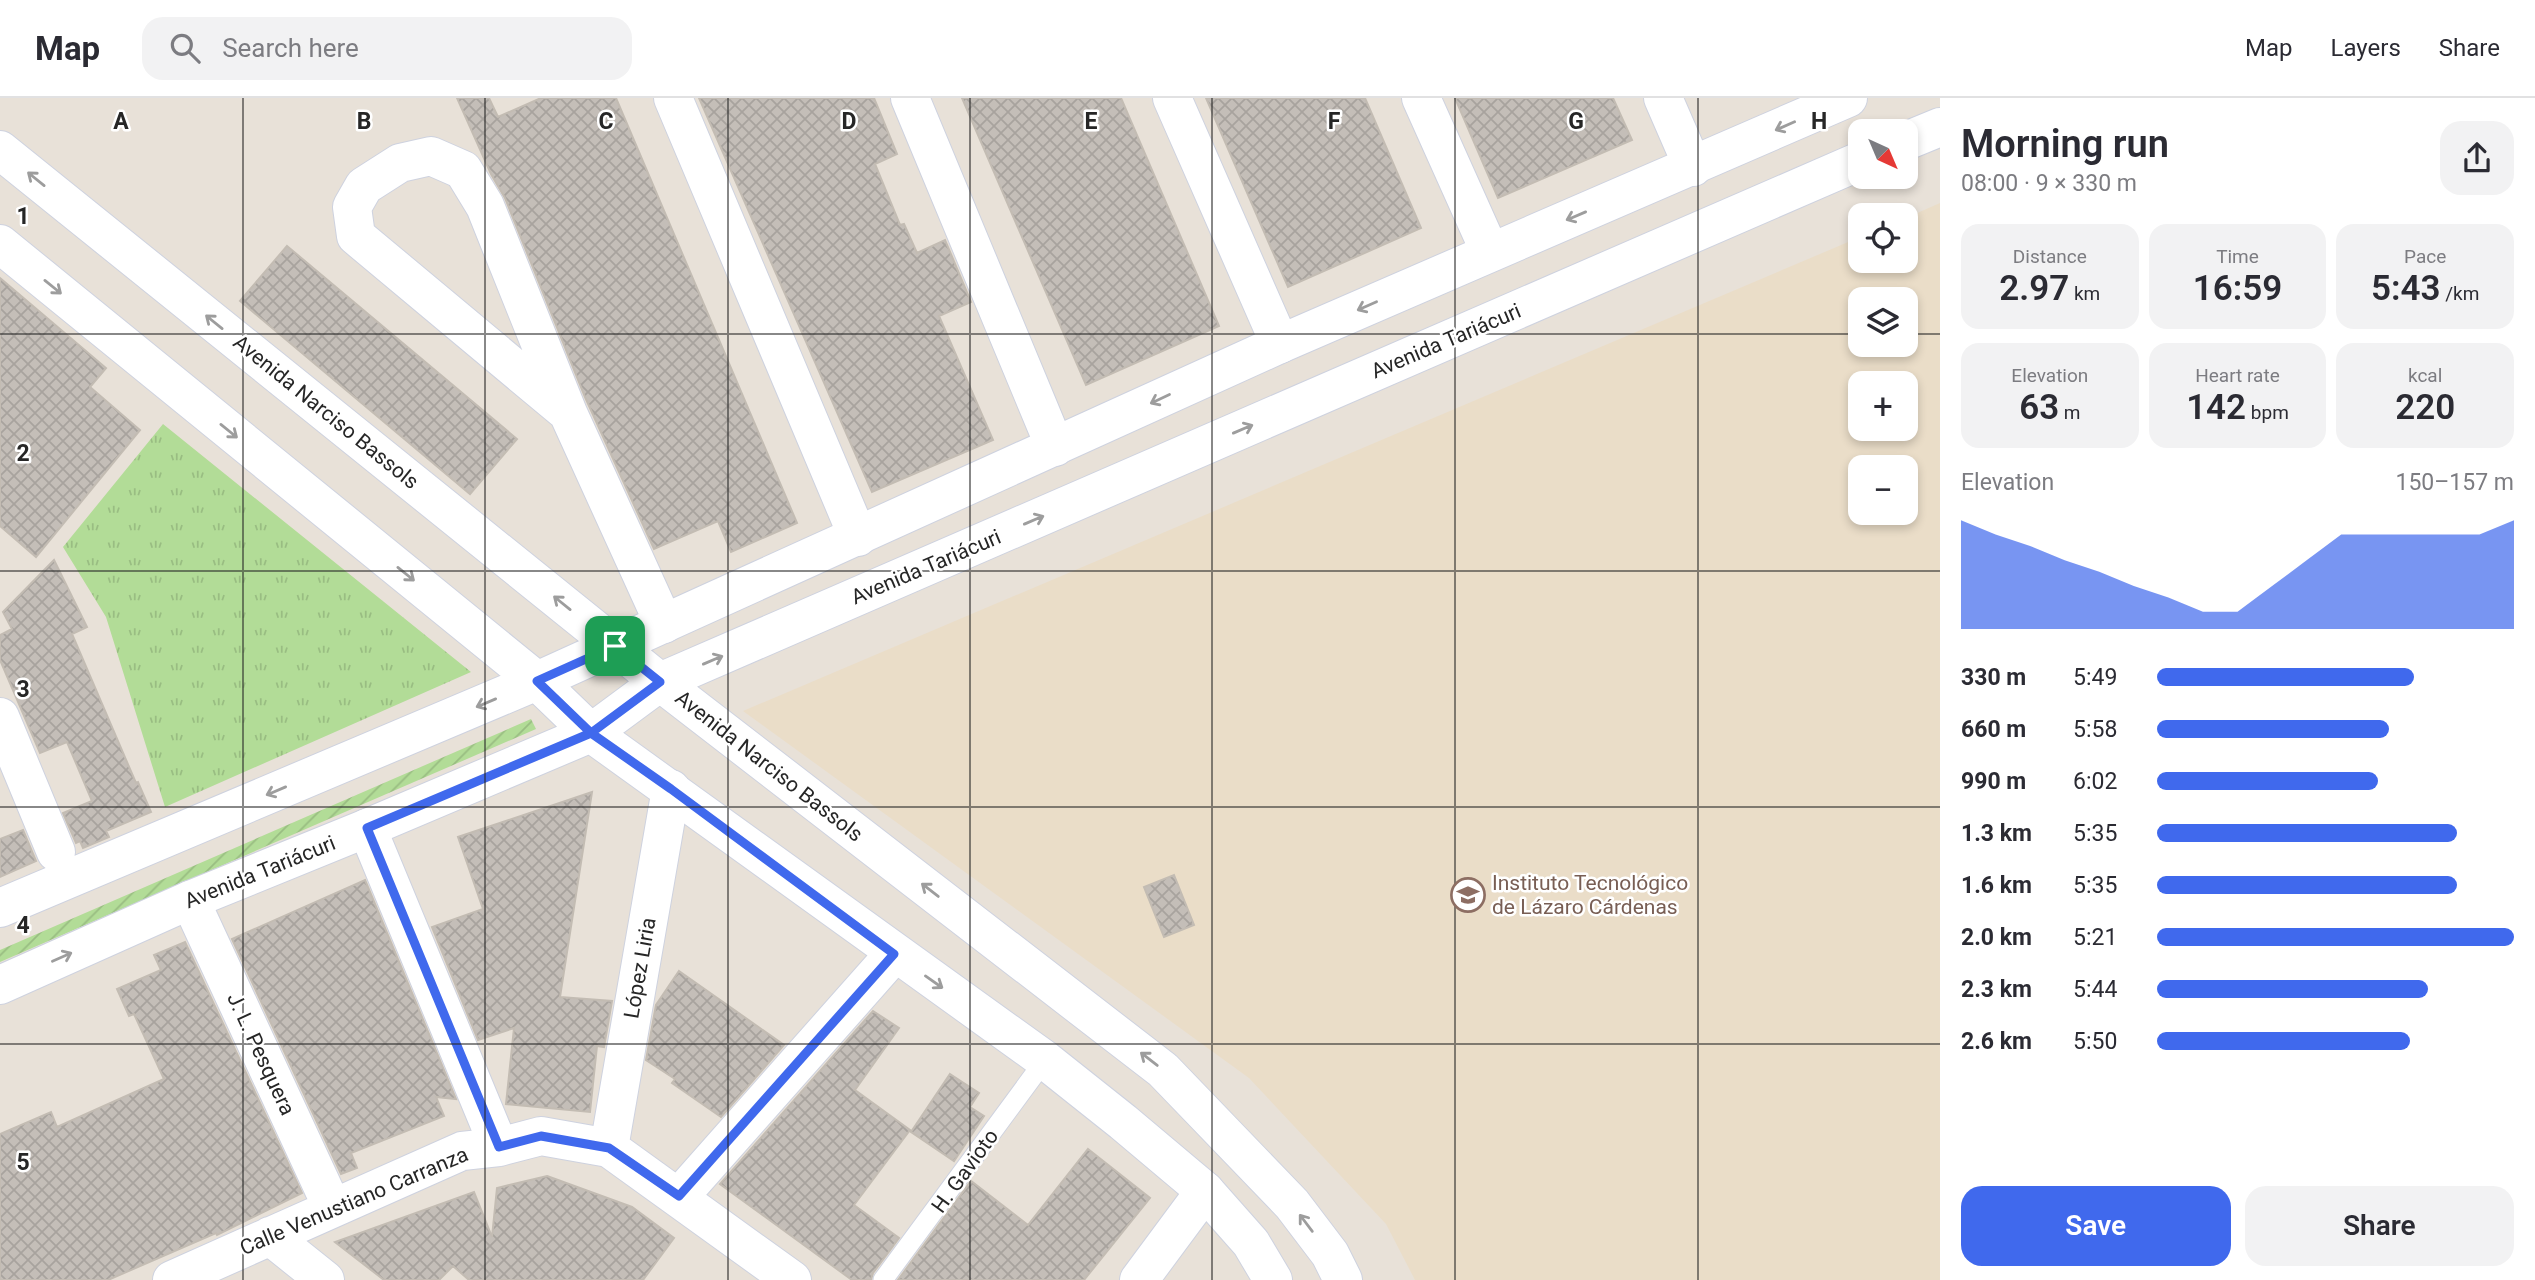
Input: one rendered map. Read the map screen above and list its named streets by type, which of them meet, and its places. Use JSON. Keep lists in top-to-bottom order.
{
  "streets": {
    "street": [
      "Avenida Tariácuri",
      "Avenida Narciso Bassols",
      "López Liria",
      "J. L. Pesquera",
      "Calle Venustiano Carranza"
    ],
    "lane": ["H. Gavioto"]
  },
  "crossings": [
    ["Avenida Tariácuri", "Avenida Narciso Bassols"],
    ["Avenida Tariácuri", "J. L. Pesquera"],
    ["López Liria", "Calle Venustiano Carranza"],
    ["J. L. Pesquera", "Calle Venustiano Carranza"]
  ],
  "places": {
    "school or university": ["Instituto Tecnológico de Lázaro Cárdenas"]
  },
  "north": "bottom right",
  "page": {
    "header": "Map",
    "search": "Search here",
    "nav": ["Map", "Layers", "Share"],
    "heading": ["Morning run", "08:00 · 9 × 330 m"],
    "map_buttons": ["+", "−"],
    "stats": [
      ["Distance", "2.97 km"],
      ["Time", "16:59"],
      ["Pace", "5:43 /km"],
      ["Elevation", "63 m"],
      ["Heart rate", "142 bpm"],
      ["kcal", "220"]
    ],
    "chart": ["Elevation", "150–157 m"],
    "list": [
      {
        "name": "330 m",
        "note": "5:49"
      },
      {
        "name": "660 m",
        "note": "5:58"
      },
      {
        "name": "990 m",
        "note": "6:02"
      },
      {
        "name": "1.3 km",
        "note": "5:35"
      },
      {
        "name": "1.6 km",
        "note": "5:35"
      },
      {
        "name": "2.0 km",
        "note": "5:21"
      },
      {
        "name": "2.3 km",
        "note": "5:44"
      },
      {
        "name": "2.6 km",
        "note": "5:50"
      }
    ],
    "buttons": ["Save", "Share"]
  },
  "grid": {
    "columns": [
      "A",
      "B",
      "C",
      "D",
      "E",
      "F",
      "G",
      "H"
    ],
    "rows": [
      "1",
      "2",
      "3",
      "4",
      "5"
    ]
  }
}
